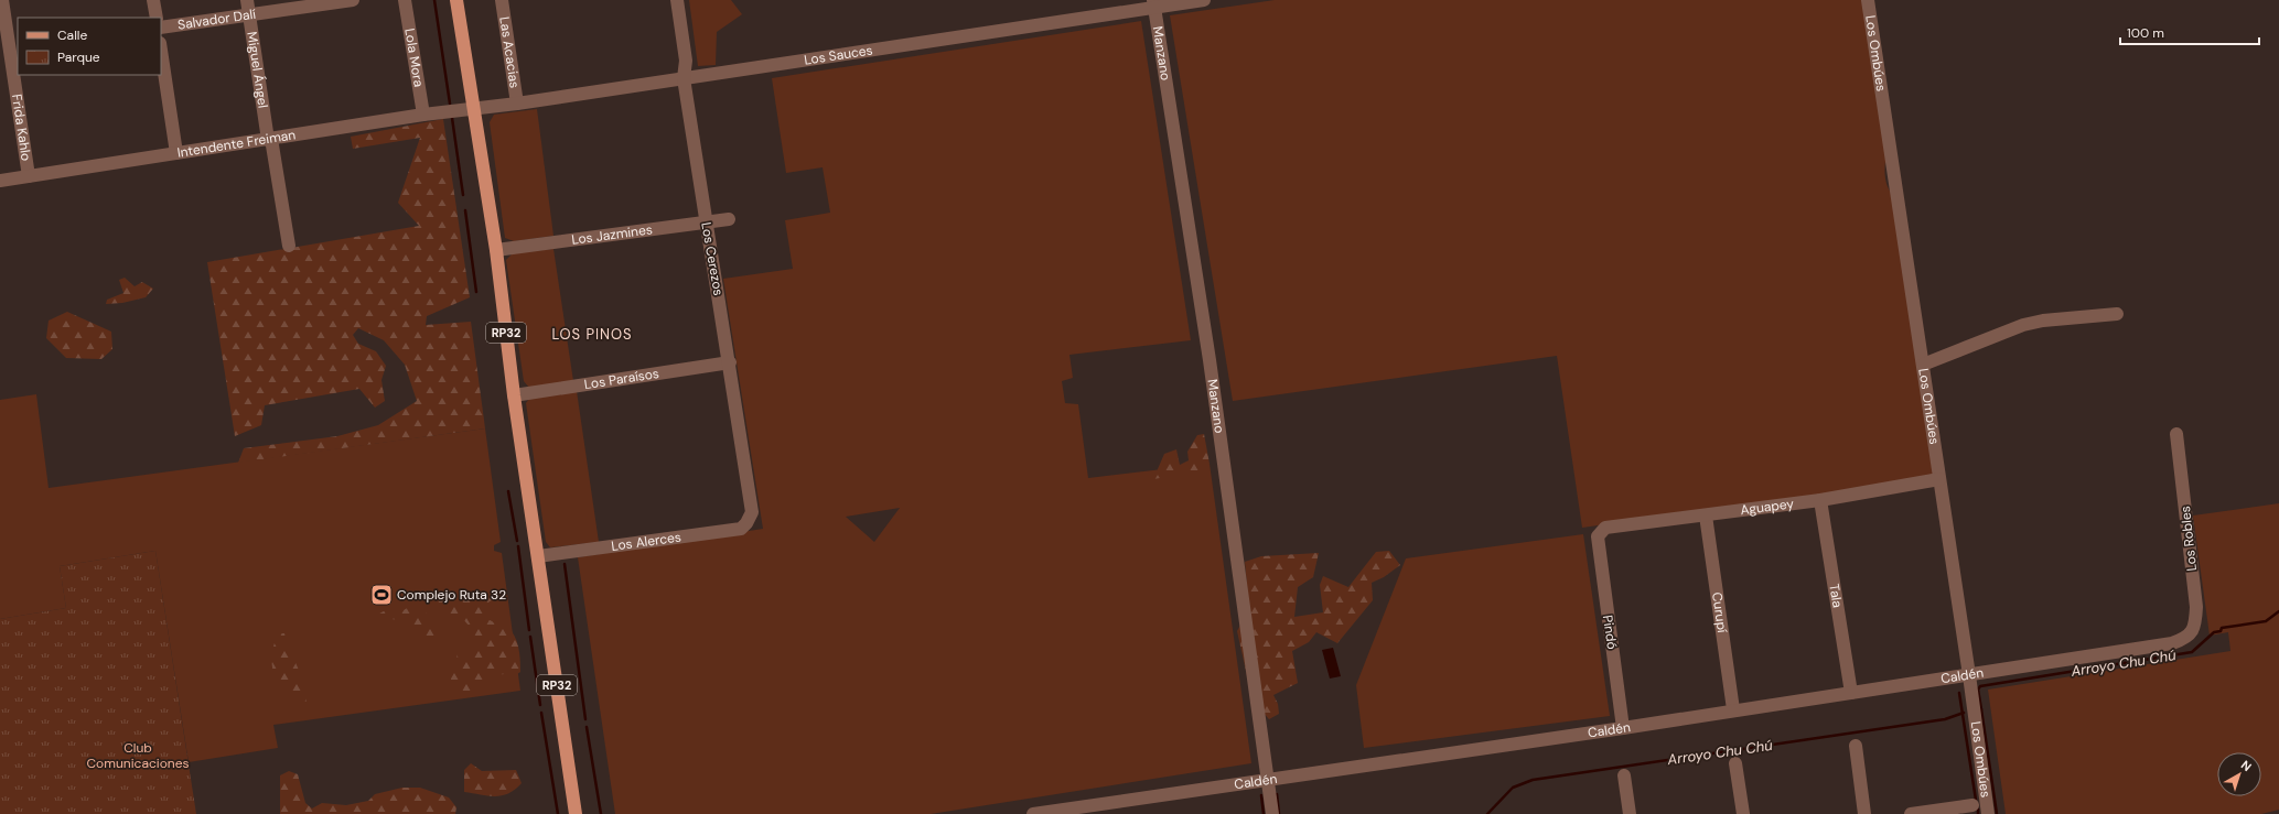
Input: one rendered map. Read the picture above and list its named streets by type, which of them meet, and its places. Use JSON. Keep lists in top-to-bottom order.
{
  "streets": {
    "main road": ["RP32"],
    "street": [
      "Salvador Dalí",
      "Las Acacias",
      "Manzano",
      "Los Ombúes",
      "Los Sauces",
      "Lola Mora",
      "Miguel Ángel",
      "Frida Kahlo",
      "Intendente Freiman",
      "Los Jazmines",
      "Los Cerezos",
      "Los Paraísos",
      "Aguapey",
      "Los Robles",
      "Los Alerces",
      "Tala",
      "Curupí",
      "Pindó",
      "Caldén"
    ]
  },
  "crossings": [
    ["Salvador Dalí", "Miguel Ángel"],
    ["Las Acacias", "Los Sauces"],
    ["Manzano", "Los Sauces"],
    ["Manzano", "Caldén"],
    ["Los Ombúes", "Aguapey"],
    ["Los Ombúes", "Caldén"],
    ["Los Sauces", "Intendente Freiman"],
    ["Los Sauces", "Los Cerezos"],
    ["Los Sauces", "RP32"],
    ["Lola Mora", "Intendente Freiman"],
    ["Miguel Ángel", "Intendente Freiman"],
    ["Frida Kahlo", "Intendente Freiman"],
    ["Intendente Freiman", "RP32"],
    ["Los Jazmines", "Los Cerezos"],
    ["Los Jazmines", "RP32"],
    ["Los Cerezos", "Los Paraísos"],
    ["Los Cerezos", "Los Alerces"],
    ["RP32", "Los Paraísos"],
    ["RP32", "Los Alerces"],
    ["Aguapey", "Tala"],
    ["Aguapey", "Curupí"],
    ["Aguapey", "Pindó"],
    ["Los Robles", "Caldén"],
    ["Tala", "Caldén"],
    ["Curupí", "Caldén"],
    ["Pindó", "Caldén"]
  ],
  "districts": ["LOS PINOS"],
  "water": ["Arroyo Chu Chú"],
  "parks": ["Club Comunicaciones"],
  "places": {
    "sports": ["Complejo Ruta 32"]
  },
  "legend": ["Calle", "Parque"],
  "scale_bar": "100 m",
  "north": "top right"
}
